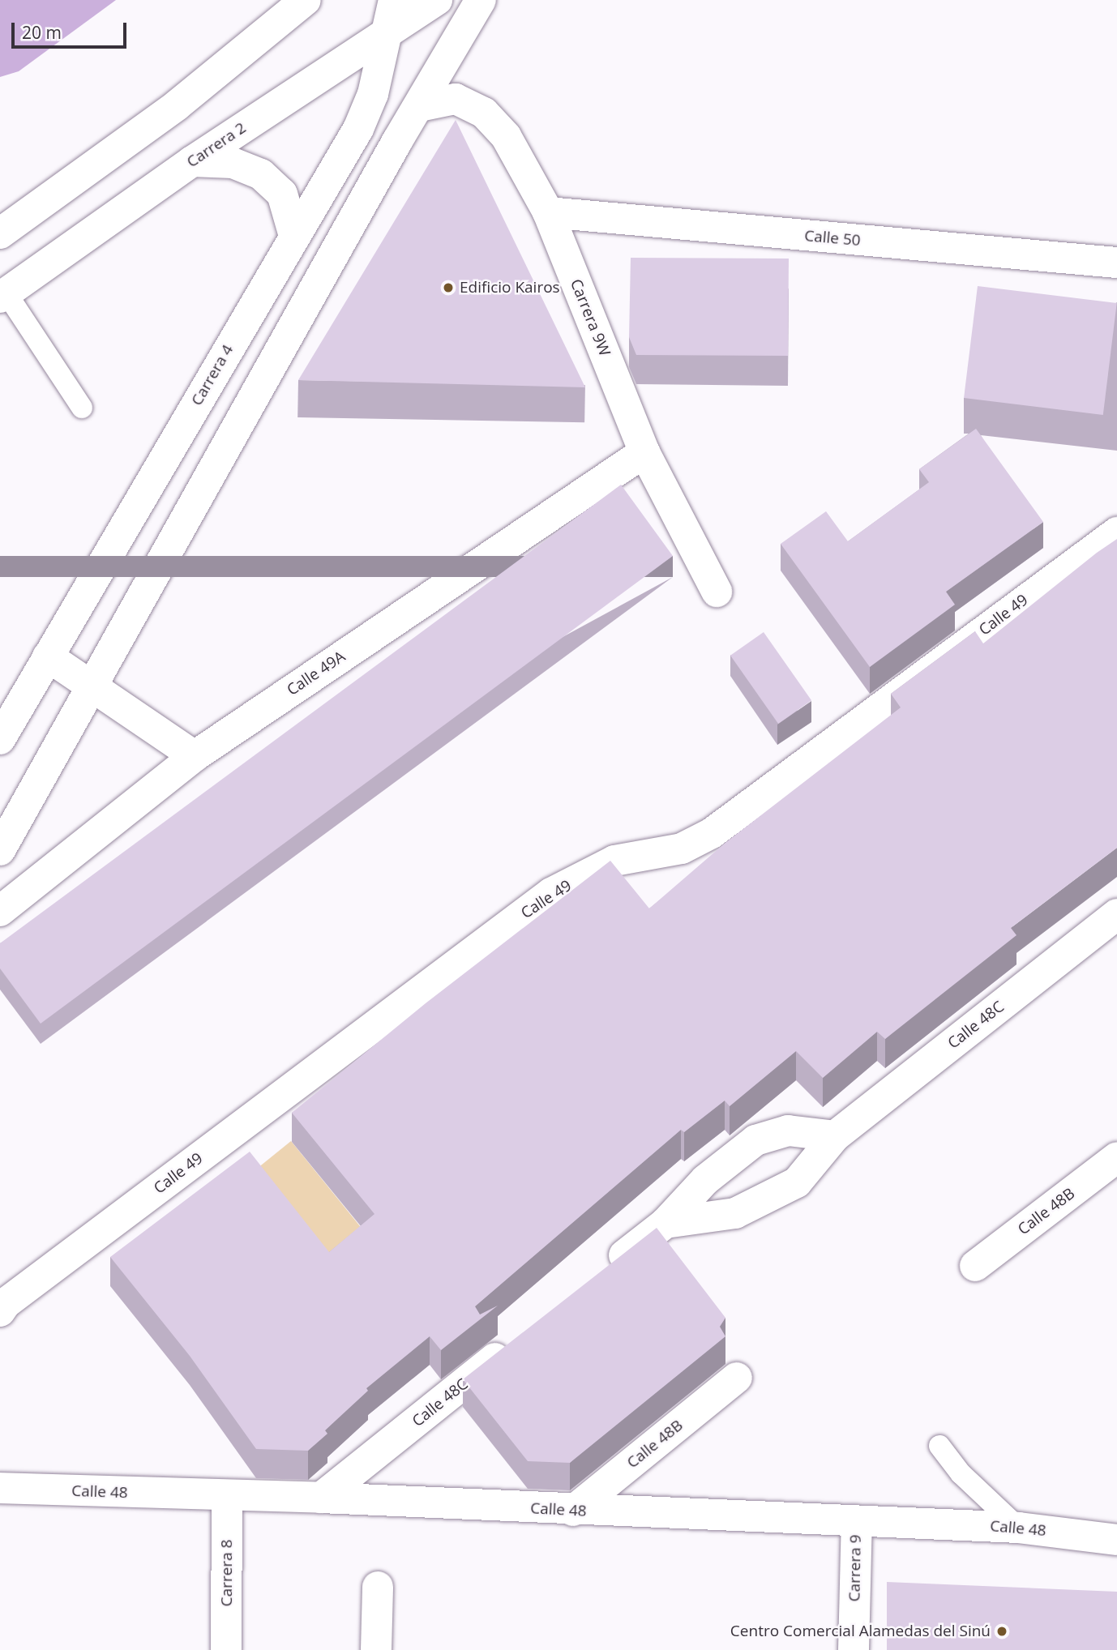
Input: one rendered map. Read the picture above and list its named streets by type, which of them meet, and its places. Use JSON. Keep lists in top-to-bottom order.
{
  "streets": {
    "street": [
      "Carrera 2",
      "Calle 50",
      "Carrera 9W",
      "Carrera 4",
      "Calle 49",
      "Calle 49A",
      "Calle 48C",
      "Calle 48B",
      "Calle 48",
      "Carrera 9",
      "Carrera 8"
    ]
  },
  "crossings": [
    ["Carrera 2", "Carrera 4"],
    ["Calle 50", "Carrera 9W"],
    ["Carrera 9W", "Calle 49A"],
    ["Calle 48C", "Calle 48"],
    ["Calle 48B", "Calle 48"],
    ["Calle 48", "Carrera 9"],
    ["Calle 48", "Carrera 8"]
  ],
  "places": ["Edificio Kairos", "Centro Comercial Alamedas del Sinú"],
  "scale_bar": "20 m"
}
